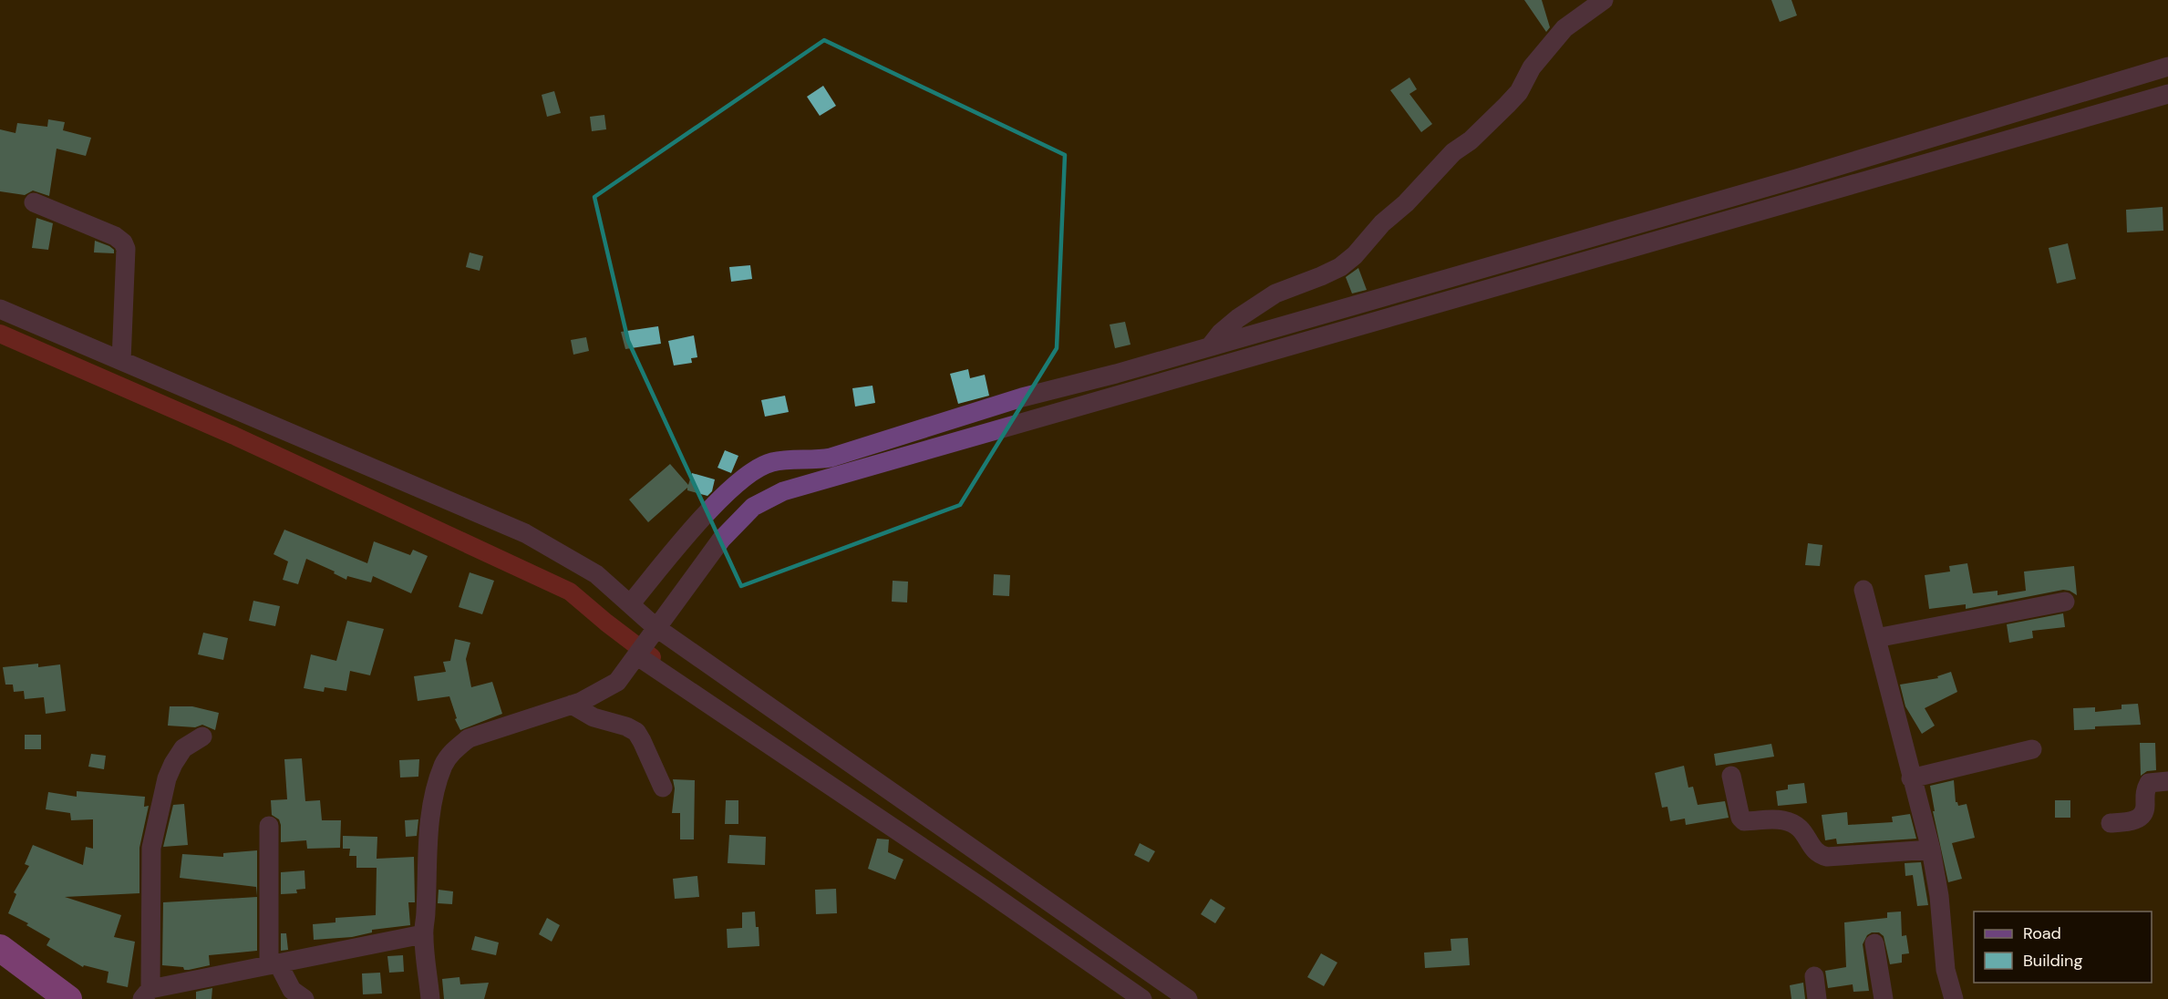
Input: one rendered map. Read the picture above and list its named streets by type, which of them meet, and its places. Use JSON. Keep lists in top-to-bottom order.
{
  "legend": ["Road", "Building"]
}
